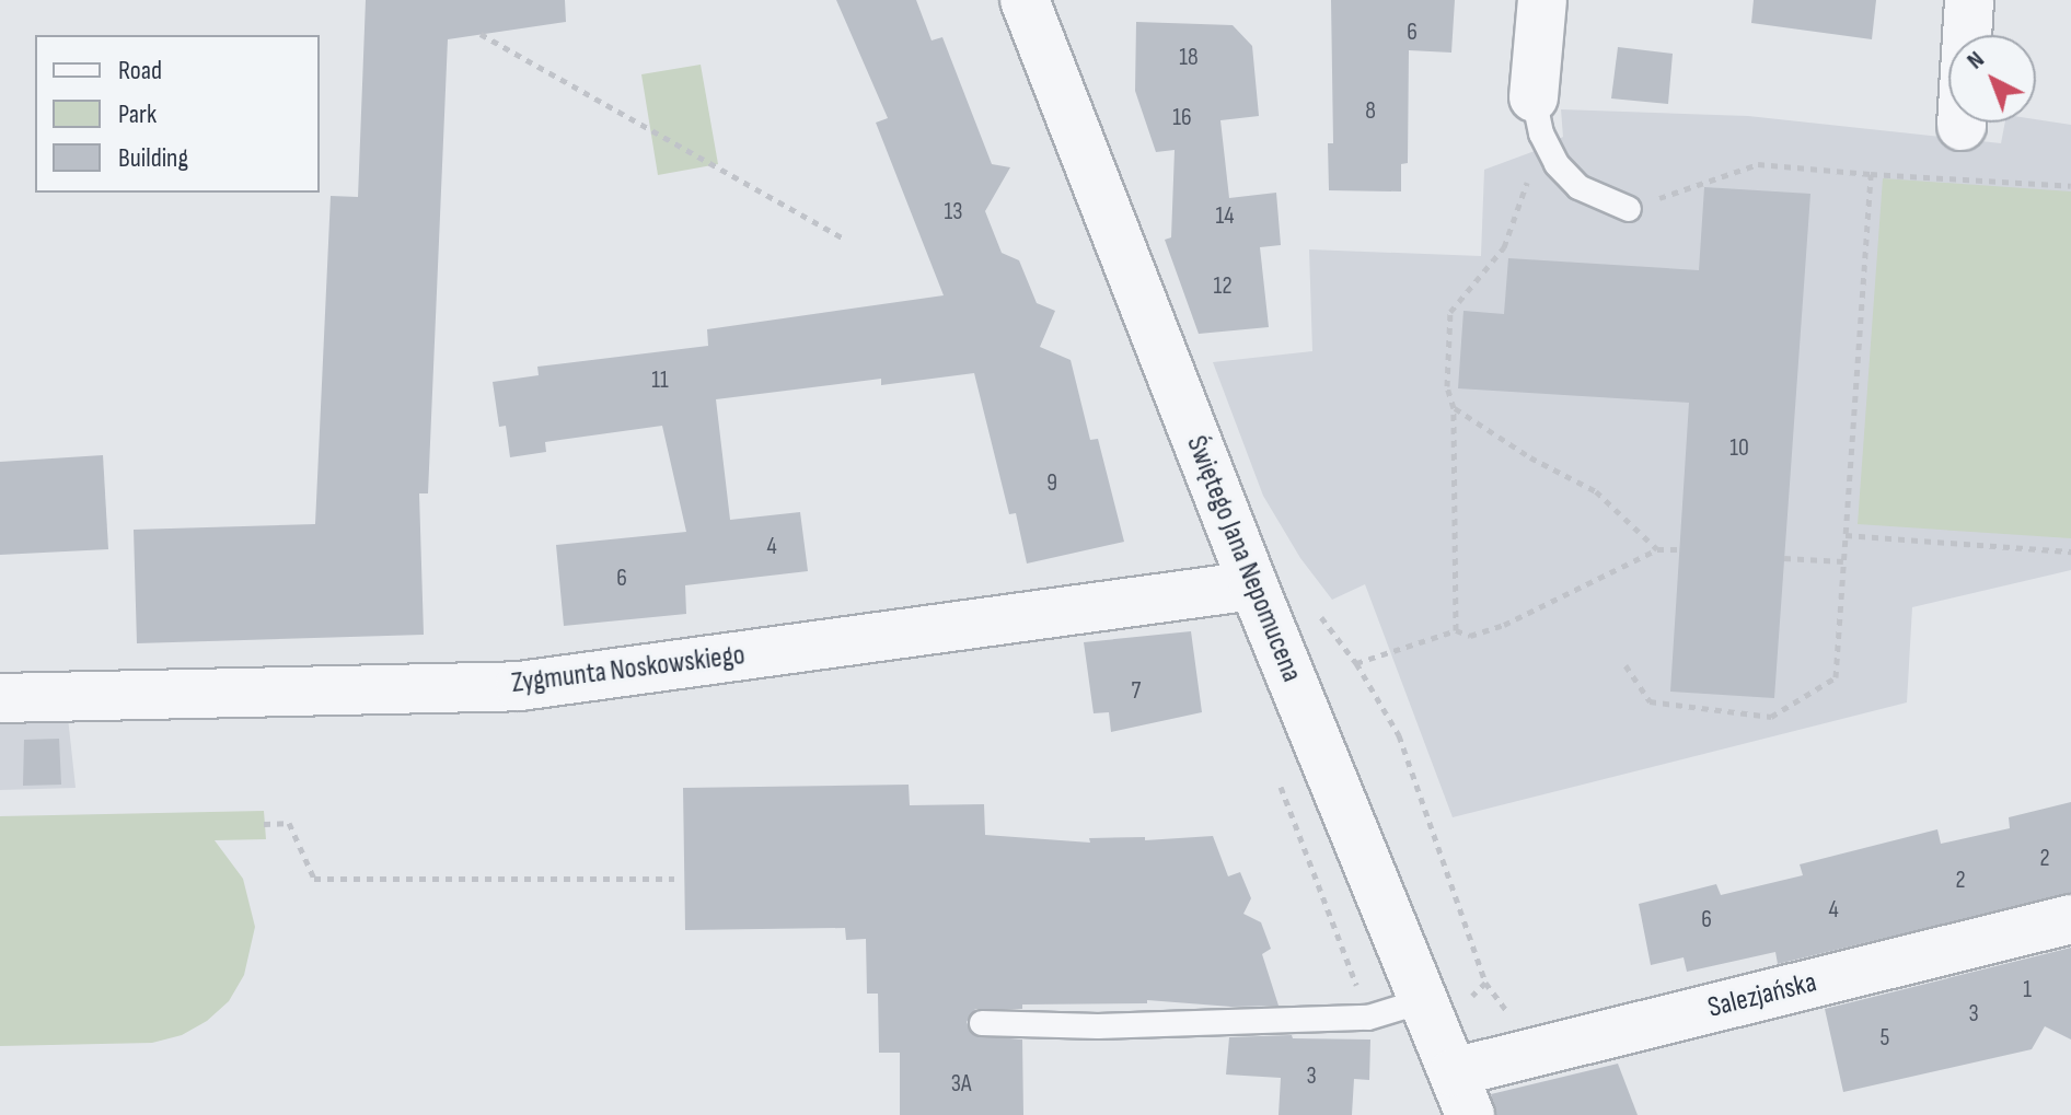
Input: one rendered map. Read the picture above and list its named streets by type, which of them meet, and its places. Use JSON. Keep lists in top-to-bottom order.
{
  "streets": {
    "street": ["Świętego Jana Nepomucena", "Zygmunta Noskowskiego", "Salezjańska"]
  },
  "crossings": [
    ["Świętego Jana Nepomucena", "Zygmunta Noskowskiego"],
    ["Świętego Jana Nepomucena", "Salezjańska"]
  ],
  "house_numbers": [
    "6",
    "18",
    "8",
    "16",
    "13",
    "14",
    "12",
    "11",
    "10",
    "9",
    "4",
    "6",
    "7",
    "2",
    "2",
    "4",
    "6",
    "1",
    "3",
    "5",
    "3",
    "3A"
  ],
  "legend": ["Road", "Park", "Building"],
  "north": "top left"
}
